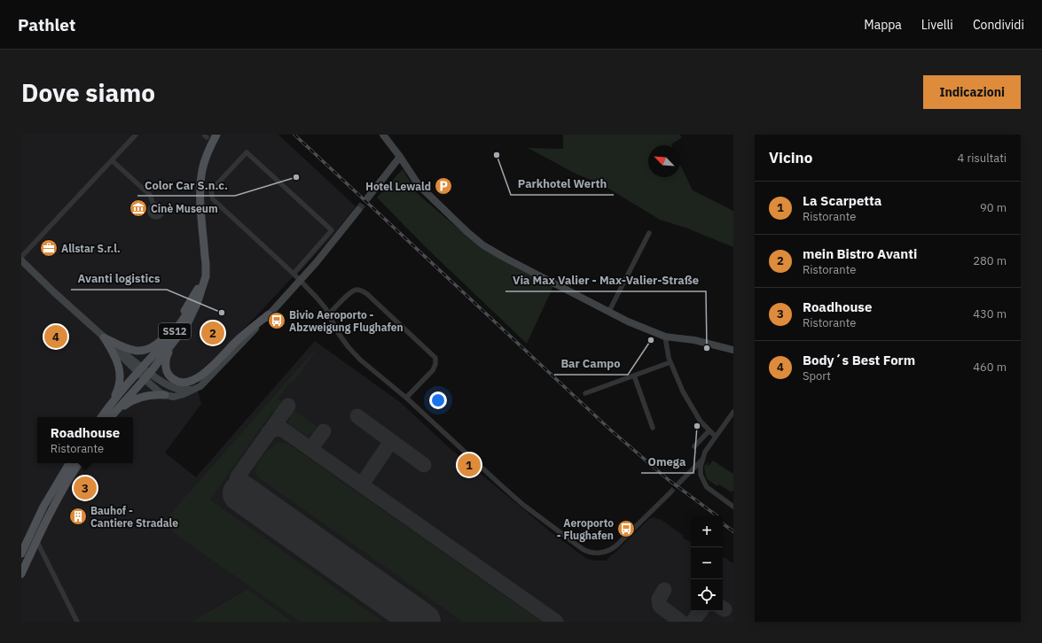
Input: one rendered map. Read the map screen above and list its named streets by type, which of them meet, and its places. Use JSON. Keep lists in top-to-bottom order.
{
  "streets": {
    "main road": ["SS12"]
  },
  "places": {
    "other": [
      "Parkhotel Werth",
      "Color Car S.n.c.",
      "Avanti logistics",
      "Bar Campo",
      "Via Max Valier - Max-Valier-Straße",
      "Omega"
    ],
    "parking": ["Hotel Lewald"],
    "museum": ["Cinè Museum"],
    "office": ["Allstar S.r.l."],
    "bus stop": ["Bivio Aeroporto - Abzweigung Flughafen", "Aeroporto - Flughafen"],
    "building": ["Bauhof - Cantiere Stradale"]
  },
  "north": "top left",
  "page": {
    "header": "Pathlet",
    "nav": ["Mappa", "Livelli", "Condividi"],
    "buttons": "Indicazioni",
    "title": "Dove siamo",
    "heading": ["Vicino", "4 risultati"],
    "list": [
      {
        "mark": "1",
        "name": "La Scarpetta",
        "note": "Ristorante",
        "value": "90 m"
      },
      {
        "mark": "2",
        "name": "mein Bistro Avanti",
        "note": "Ristorante",
        "value": "280 m"
      },
      {
        "mark": "3",
        "name": "Roadhouse",
        "note": "Ristorante",
        "value": "430 m"
      },
      {
        "mark": "4",
        "name": "Body´s Best Form",
        "note": "Sport",
        "value": "460 m"
      }
    ],
    "pins": [
      "2",
      "4",
      "1",
      "3"
    ],
    "popup": ["Roadhouse", "Ristorante"],
    "map_buttons": ["+", "−"]
  }
}
